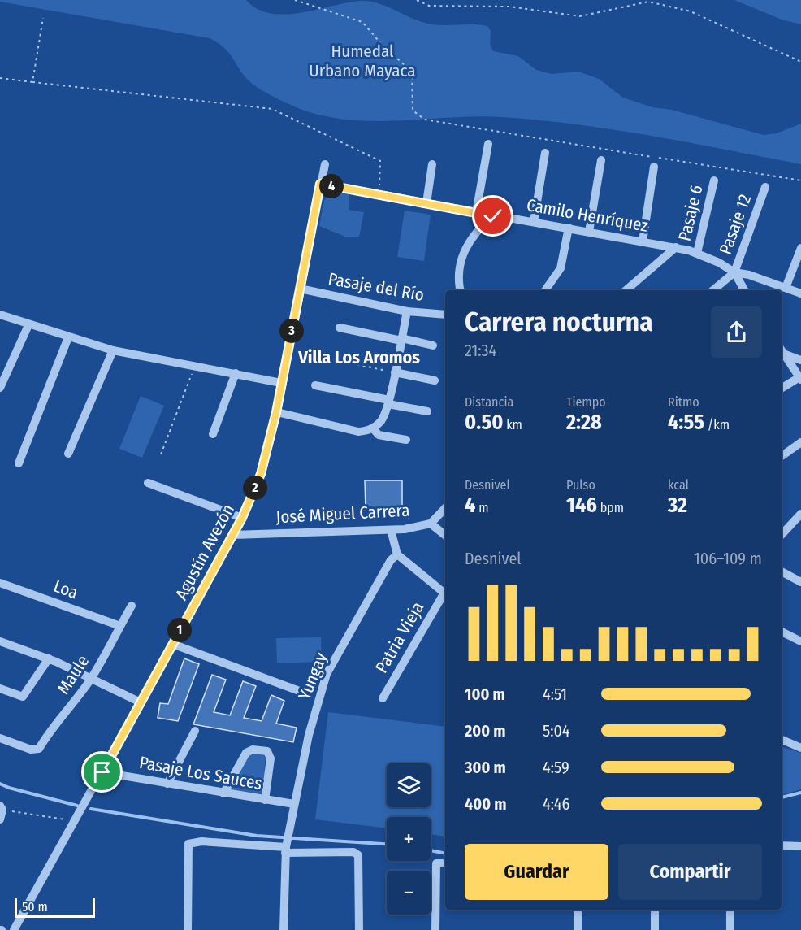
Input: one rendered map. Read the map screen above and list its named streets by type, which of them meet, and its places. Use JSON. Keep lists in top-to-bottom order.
{
  "streets": {
    "street": [
      "Pasaje 6",
      "Camilo Henríquez",
      "Pasaje 12",
      "Pasaje del Río",
      "José Miguel Carrera",
      "Agustín Avezón",
      "Loa",
      "Patria Vieja",
      "Maule",
      "Yungay",
      "Pasaje Los Sauces"
    ]
  },
  "crossings": [
    ["Pasaje 6", "Camilo Henríquez"],
    ["Camilo Henríquez", "Pasaje 12"],
    ["Camilo Henríquez", "Agustín Avezón"],
    ["Pasaje del Río", "Agustín Avezón"],
    ["José Miguel Carrera", "Agustín Avezón"],
    ["Agustín Avezón", "Pasaje Los Sauces"],
    ["Loa", "Maule"],
    ["Yungay", "Pasaje Los Sauces"]
  ],
  "districts": ["Villa Los Aromos"],
  "parks": ["Humedal Urbano Mayaca"],
  "scale_bar": "50 m",
  "page": {
    "pins": [
      "4",
      "3",
      "2",
      "1"
    ],
    "heading": ["Carrera nocturna", "21:34"],
    "stats": [
      ["Distancia", "0.50 km"],
      ["Tiempo", "2:28"],
      ["Ritmo", "4:55 /km"],
      ["Desnivel", "4 m"],
      ["Pulso", "146 bpm"],
      ["kcal", "32"]
    ],
    "chart": ["Desnivel", "106–109 m"],
    "list": [
      {
        "name": "100 m",
        "note": "4:51"
      },
      {
        "name": "200 m",
        "note": "5:04"
      },
      {
        "name": "300 m",
        "note": "4:59"
      },
      {
        "name": "400 m",
        "note": "4:46"
      }
    ],
    "map_buttons": ["+", "−"],
    "buttons": ["Guardar", "Compartir"],
    "scale": "50 m"
  }
}
